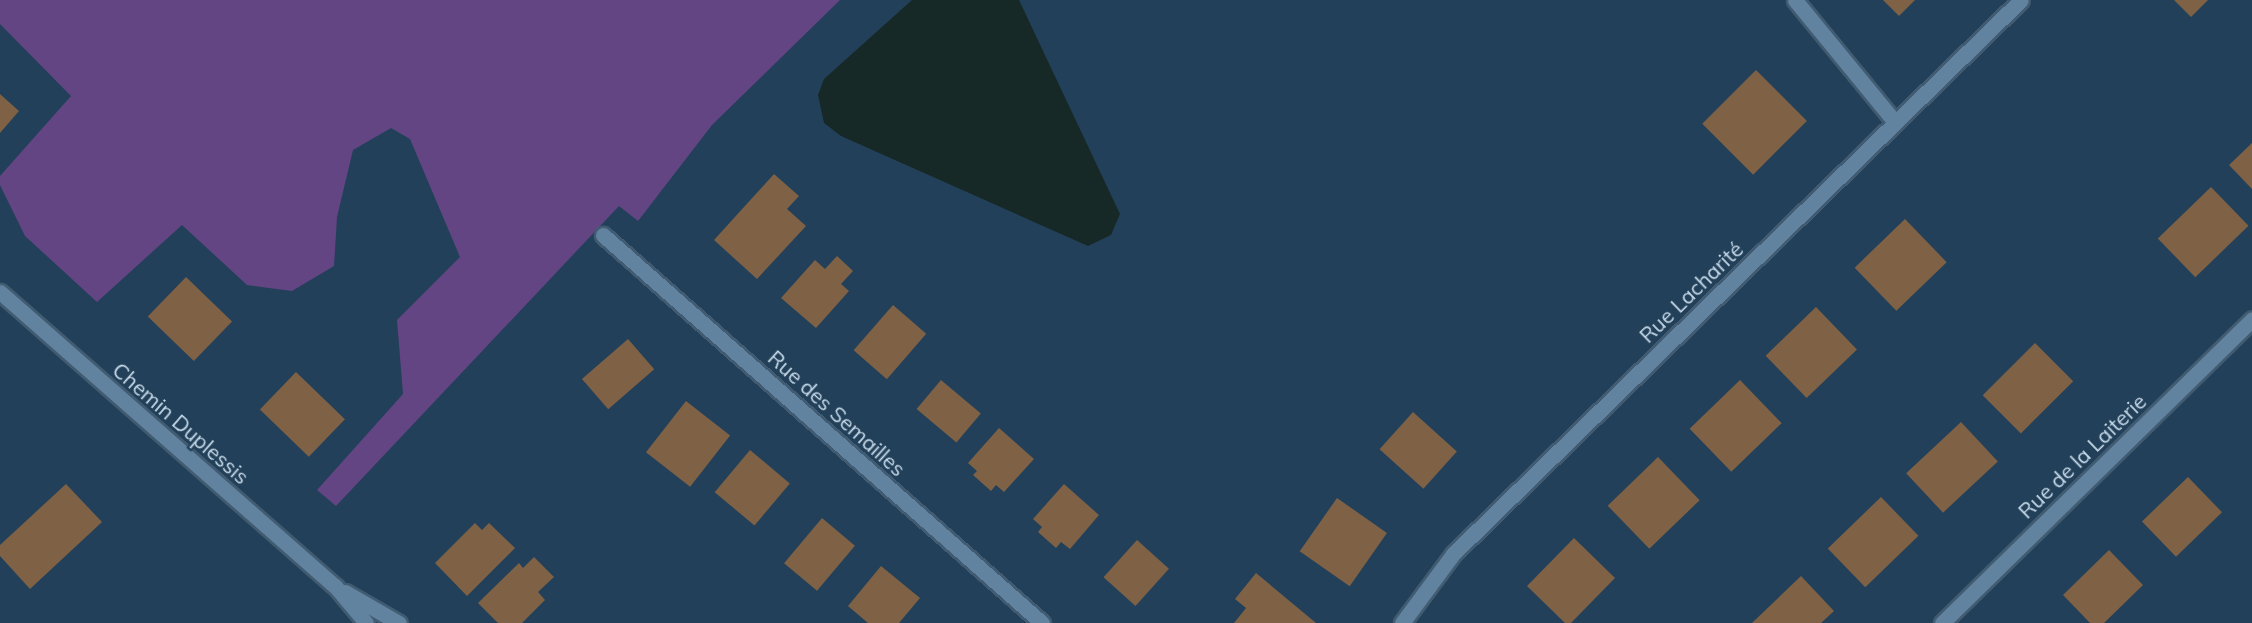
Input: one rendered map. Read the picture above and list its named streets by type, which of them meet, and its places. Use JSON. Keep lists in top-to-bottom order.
{
  "streets": {
    "street": [
      "Rue Lacharité",
      "Rue des Semailles",
      "Chemin Duplessis",
      "Rue de la Laiterie"
    ]
  }
}
